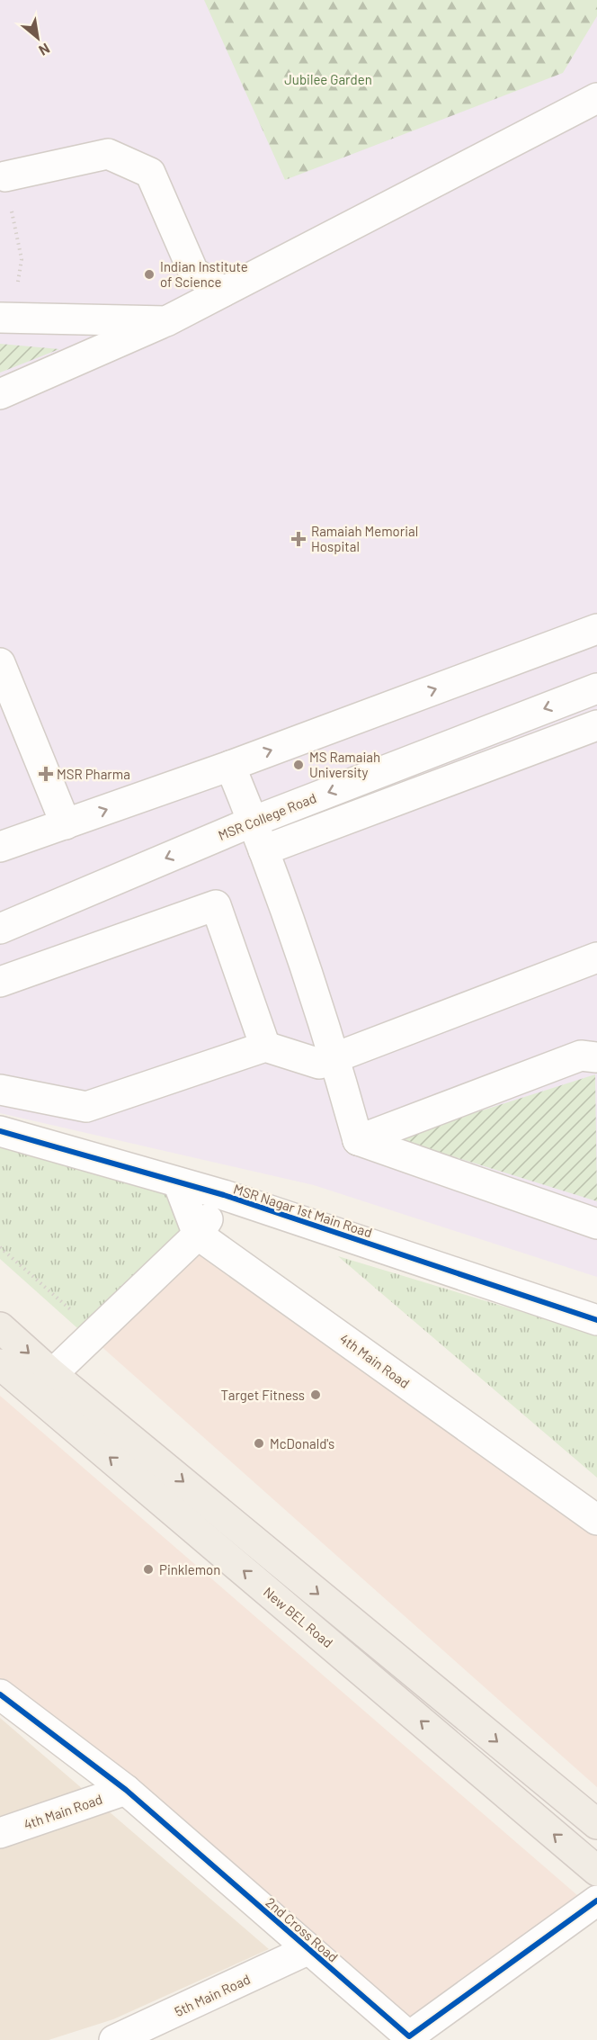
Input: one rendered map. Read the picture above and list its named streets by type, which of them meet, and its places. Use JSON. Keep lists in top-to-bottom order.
{
  "streets": {
    "main road": ["New BEL Road"],
    "street": [
      "MSR College Road",
      "MSR Nagar 1st Main Road",
      "4th Main Road",
      "2nd Cross Road",
      "5th Main Road"
    ]
  },
  "crossings": [
    ["4th Main Road", "2nd Cross Road"],
    ["2nd Cross Road", "5th Main Road"]
  ],
  "parks": ["Jubilee Garden"],
  "places": {
    "other": [
      "Indian Institute of Science",
      "MS Ramaiah University",
      "Target Fitness",
      "McDonald's",
      "Pinklemon"
    ],
    "health": ["Ramaiah Memorial Hospital", "MSR Pharma"]
  },
  "north": "bottom right"
}
